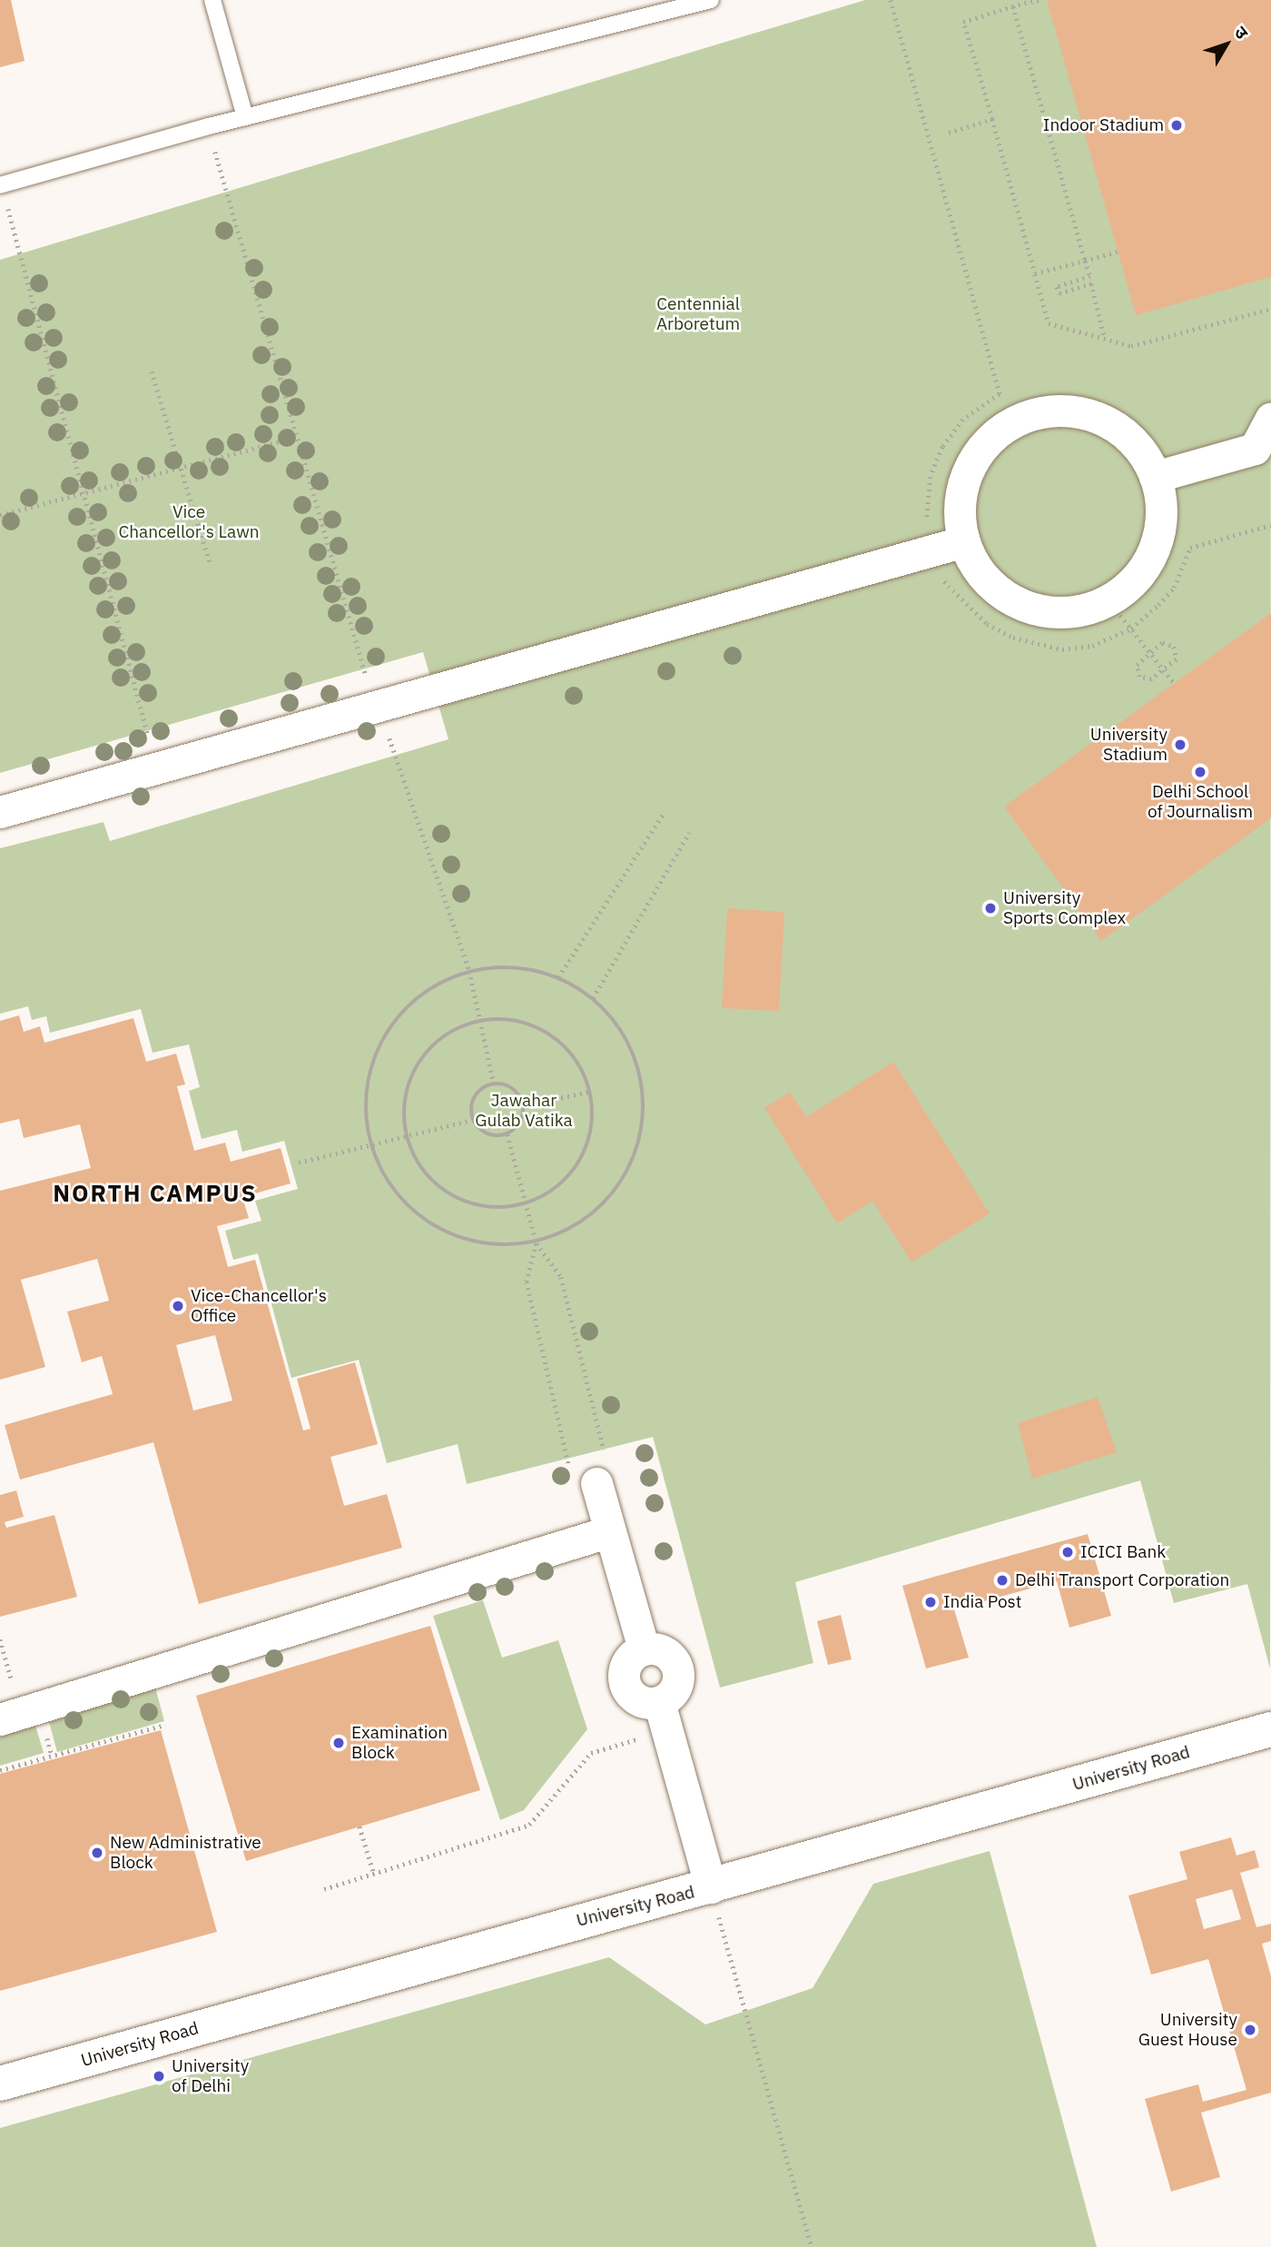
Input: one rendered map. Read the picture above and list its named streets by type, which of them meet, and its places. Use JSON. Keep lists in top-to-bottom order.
{
  "streets": {
    "street": ["University Road"]
  },
  "districts": ["NORTH CAMPUS"],
  "parks": ["Centennial Arboretum", "Vice Chancellor's Lawn", "Jawahar Gulab Vatika"],
  "places": [
    "Indoor Stadium",
    "University Stadium",
    "Delhi School of Journalism",
    "University Sports Complex",
    "Vice-Chancellor's Office",
    "ICICI Bank",
    "Delhi Transport Corporation",
    "India Post",
    "Examination Block",
    "New Administrative Block",
    "University Guest House",
    "University of Delhi"
  ],
  "north": "top right"
}
